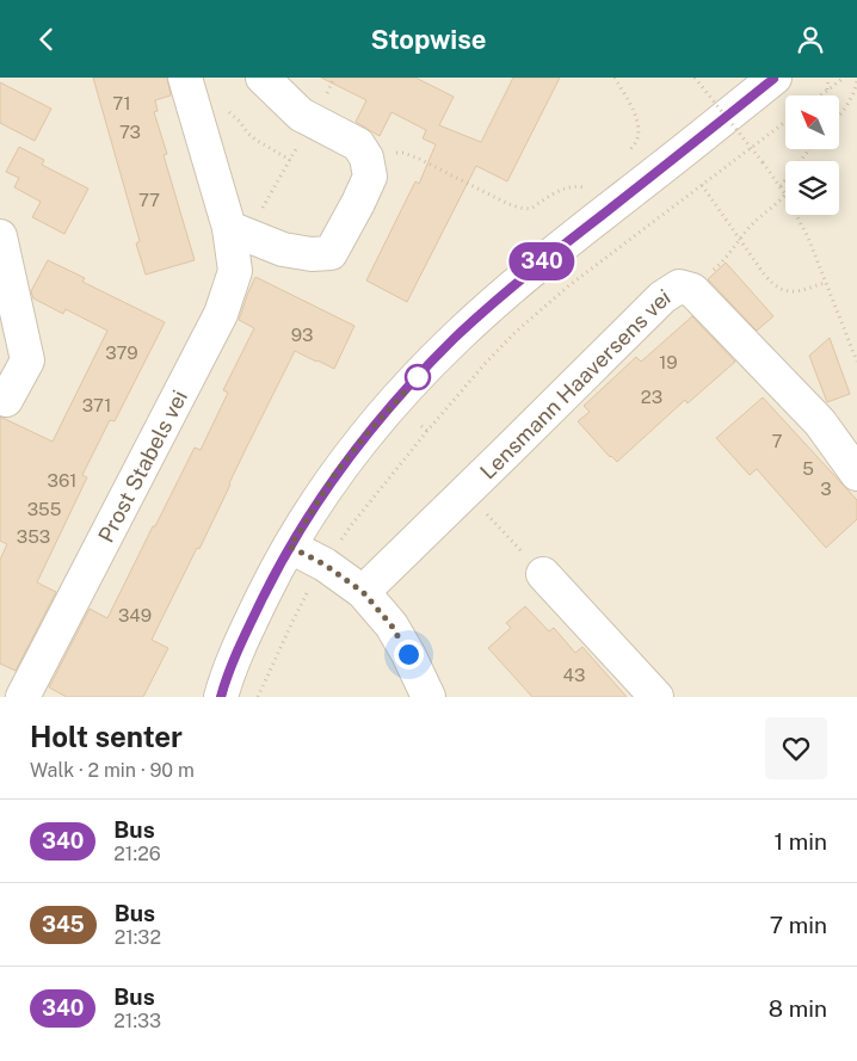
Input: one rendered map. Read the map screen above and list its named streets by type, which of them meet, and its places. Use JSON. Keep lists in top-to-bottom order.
{
  "streets": {
    "street": ["Lensmann Haaversens vei", "Prost Stabels vei"]
  },
  "lines": ["bus line 340"],
  "house_numbers": [
    "71",
    "73",
    "77",
    "93",
    "379",
    "19",
    "23",
    "371",
    "7",
    "5",
    "361",
    "3",
    "355",
    "353",
    "349",
    "43"
  ],
  "north": "top left",
  "page": {
    "header": "Stopwise",
    "on_map": "340",
    "heading": ["Holt senter", "Walk · 2 min · 90 m"],
    "list": [
      {
        "mark": "340",
        "name": "Bus",
        "note": "21:26",
        "value": "1 min"
      },
      {
        "mark": "345",
        "name": "Bus",
        "note": "21:32",
        "value": "7 min"
      },
      {
        "mark": "340",
        "name": "Bus",
        "note": "21:33",
        "value": "8 min"
      }
    ]
  }
}
